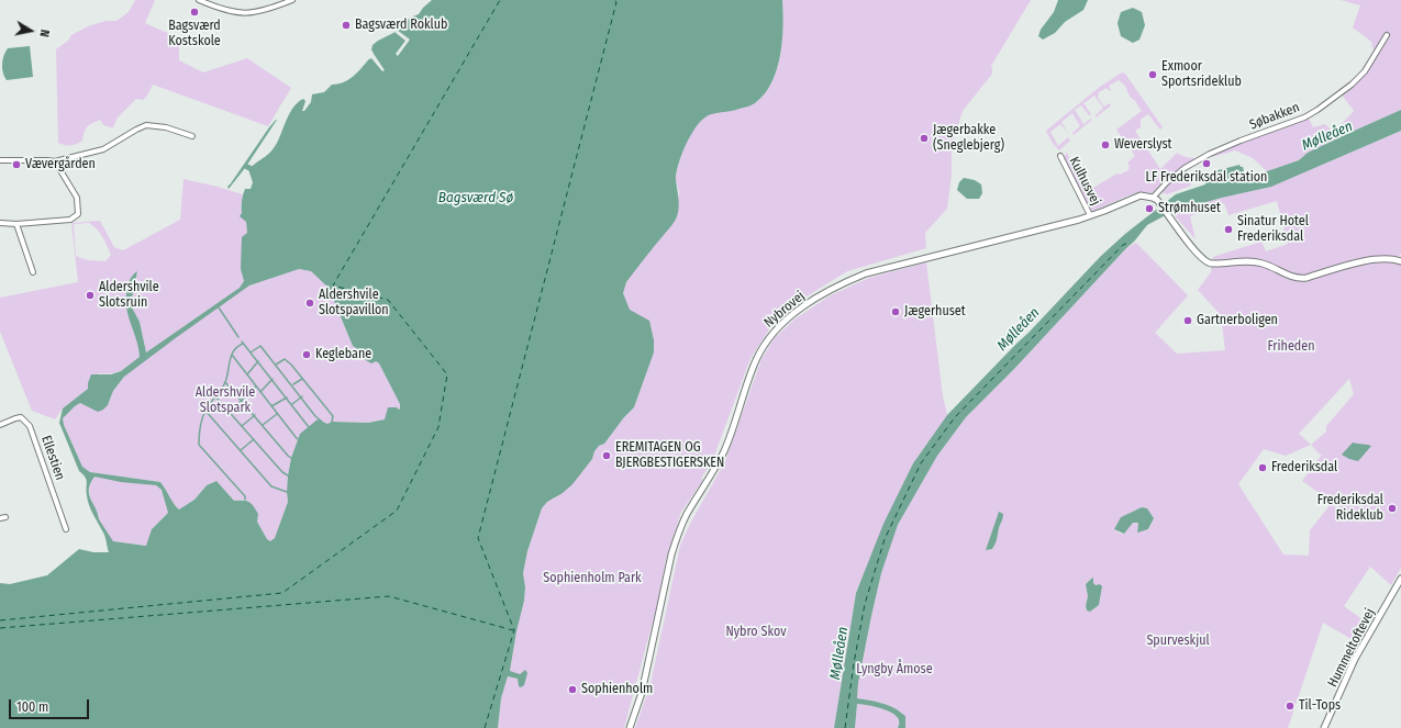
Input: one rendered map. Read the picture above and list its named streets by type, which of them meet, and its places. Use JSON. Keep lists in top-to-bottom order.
{
  "streets": {
    "street": [
      "Søbakken",
      "Kulhusvej",
      "Nybrovej",
      "Ellestien",
      "Hummeltoftevej"
    ]
  },
  "crossings": [
    ["Søbakken", "Nybrovej"],
    ["Kulhusvej", "Nybrovej"]
  ],
  "water": ["Mølleåen", "Bagsværd Sø"],
  "parks": [
    "Friheden",
    "Aldershvile Slotspark",
    "Sophienholm Park",
    "Nybro Skov",
    "Spurveskjul",
    "Lyngby Åmose"
  ],
  "places": [
    "Bagsværd Kostskole",
    "Bagsværd Roklub",
    "Exmoor Sportsrideklub",
    "Jægerbakke (Sneglebjerg)",
    "Weverslyst",
    "LF Frederiksdal station",
    "Vævergården",
    "Strømhuset",
    "Sinatur Hotel Frederiksdal",
    "Aldershvile Slotsruin",
    "Aldershvile Slotspavillon",
    "Jægerhuset",
    "Gartnerboligen",
    "Keglebane",
    "EREMITAGEN OG BJERGBESTIGERSKEN",
    "Frederiksdal",
    "Frederiksdal Rideklub",
    "Sophienholm",
    "Til-Tops"
  ],
  "scale_bar": "100 m",
  "north": "right"
}
